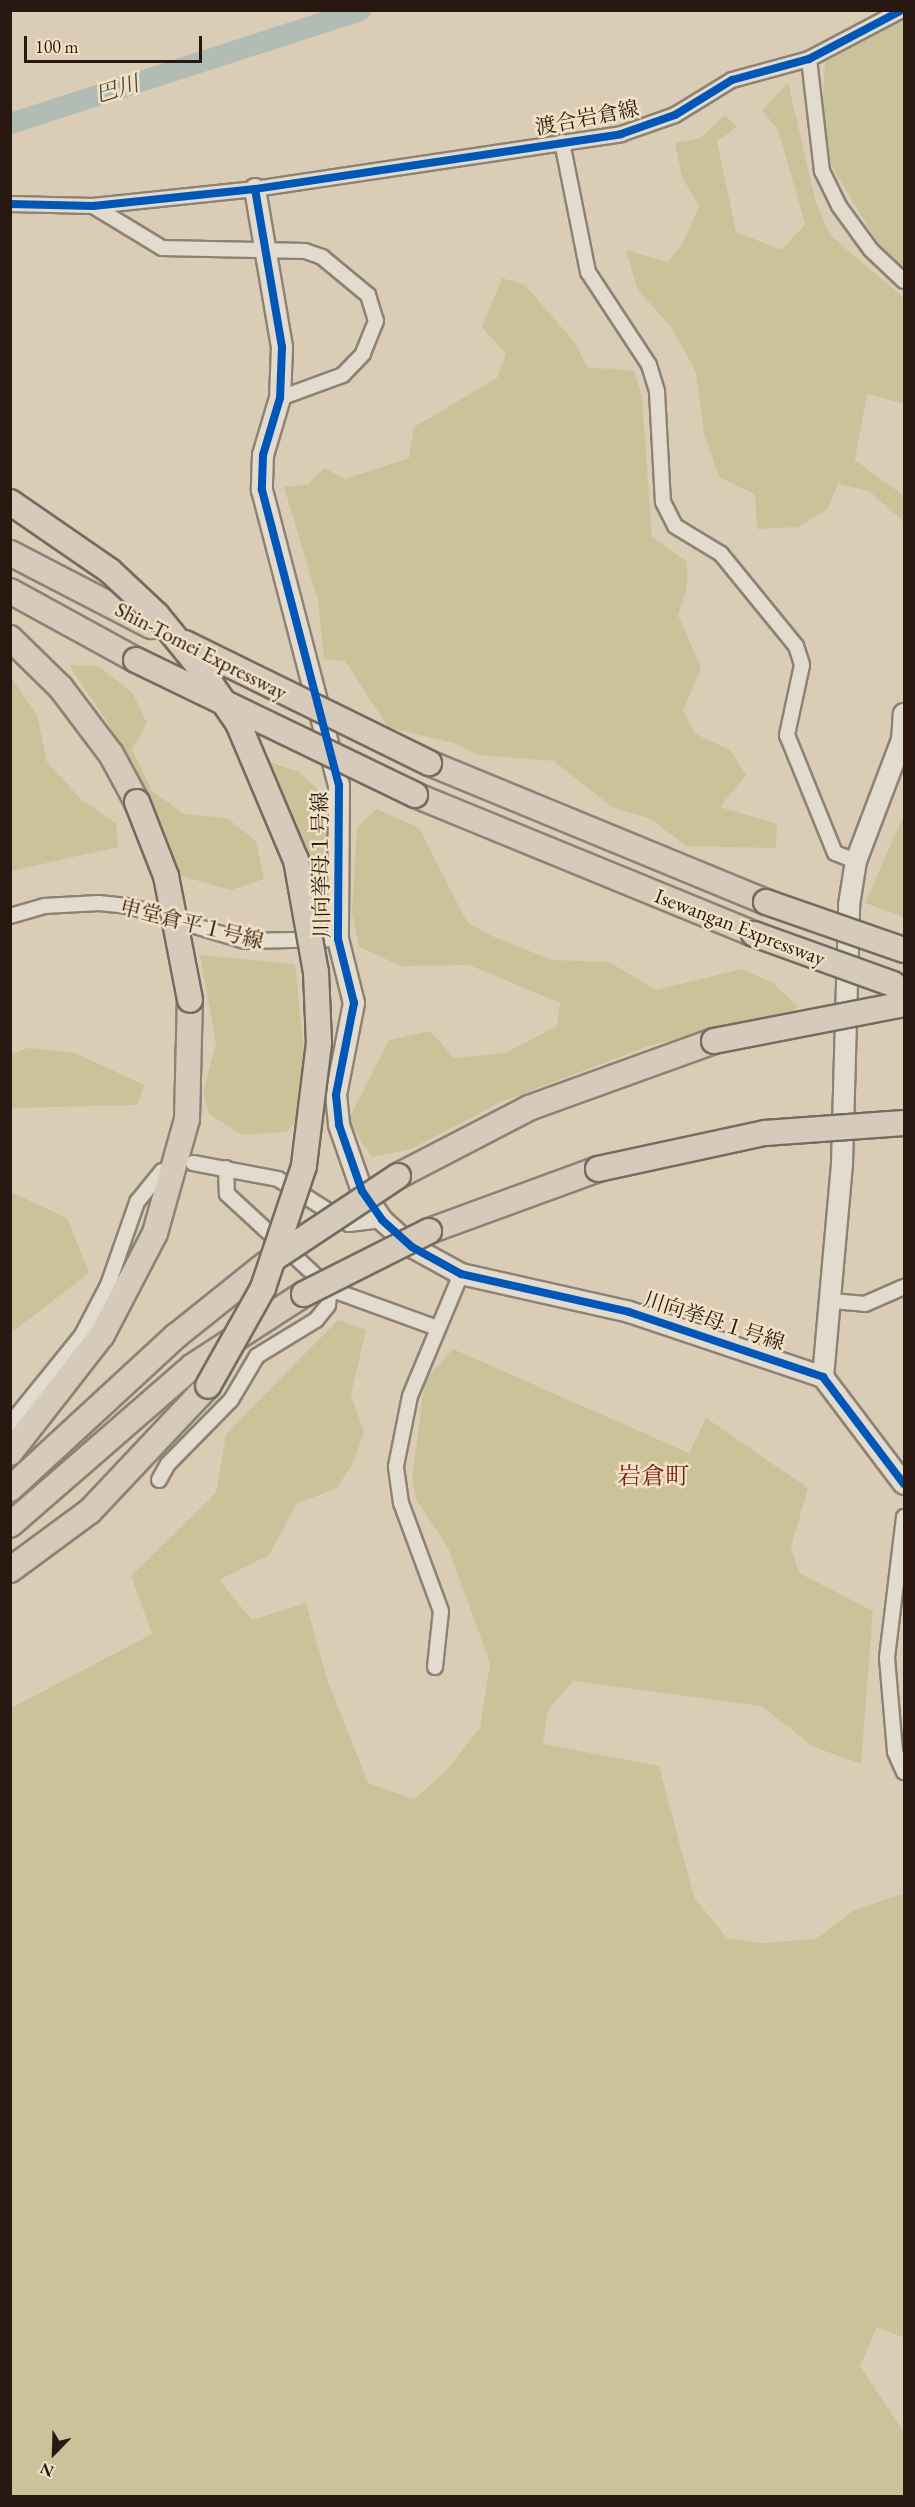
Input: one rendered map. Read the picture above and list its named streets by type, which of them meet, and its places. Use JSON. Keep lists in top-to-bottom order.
{
  "streets": {
    "highway": ["Shin-Tomei Expressway", "Isewangan Expressway"],
    "street": ["渡合岩倉線", "川向挙母１号線", "申堂倉平１号線"]
  },
  "crossings": [
    ["Shin-Tomei Expressway", "Isewangan Expressway"],
    ["川向挙母１号線", "申堂倉平１号線"]
  ],
  "districts": ["岩倉町"],
  "water": ["巴川"],
  "scale_bar": "100 m",
  "north": "bottom left"
}
